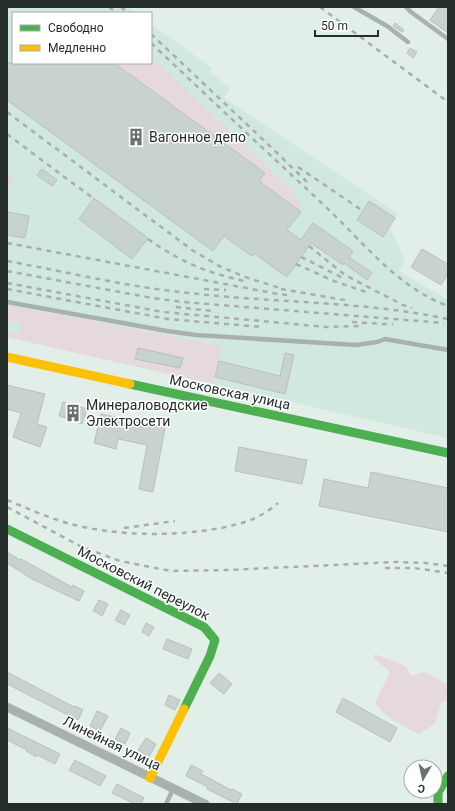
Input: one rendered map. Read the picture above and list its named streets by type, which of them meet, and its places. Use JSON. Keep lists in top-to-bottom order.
{
  "streets": {
    "street": ["Московская улица", "Московский переулок", "Линейная улица"]
  },
  "crossings": [
    ["Московский переулок", "Линейная улица"]
  ],
  "places": {
    "building": ["Вагонное депо", "Минераловодские Электросети"]
  },
  "legend": ["Свободно", "Медленно"],
  "scale_bar": "50 m",
  "north": "bottom"
}
